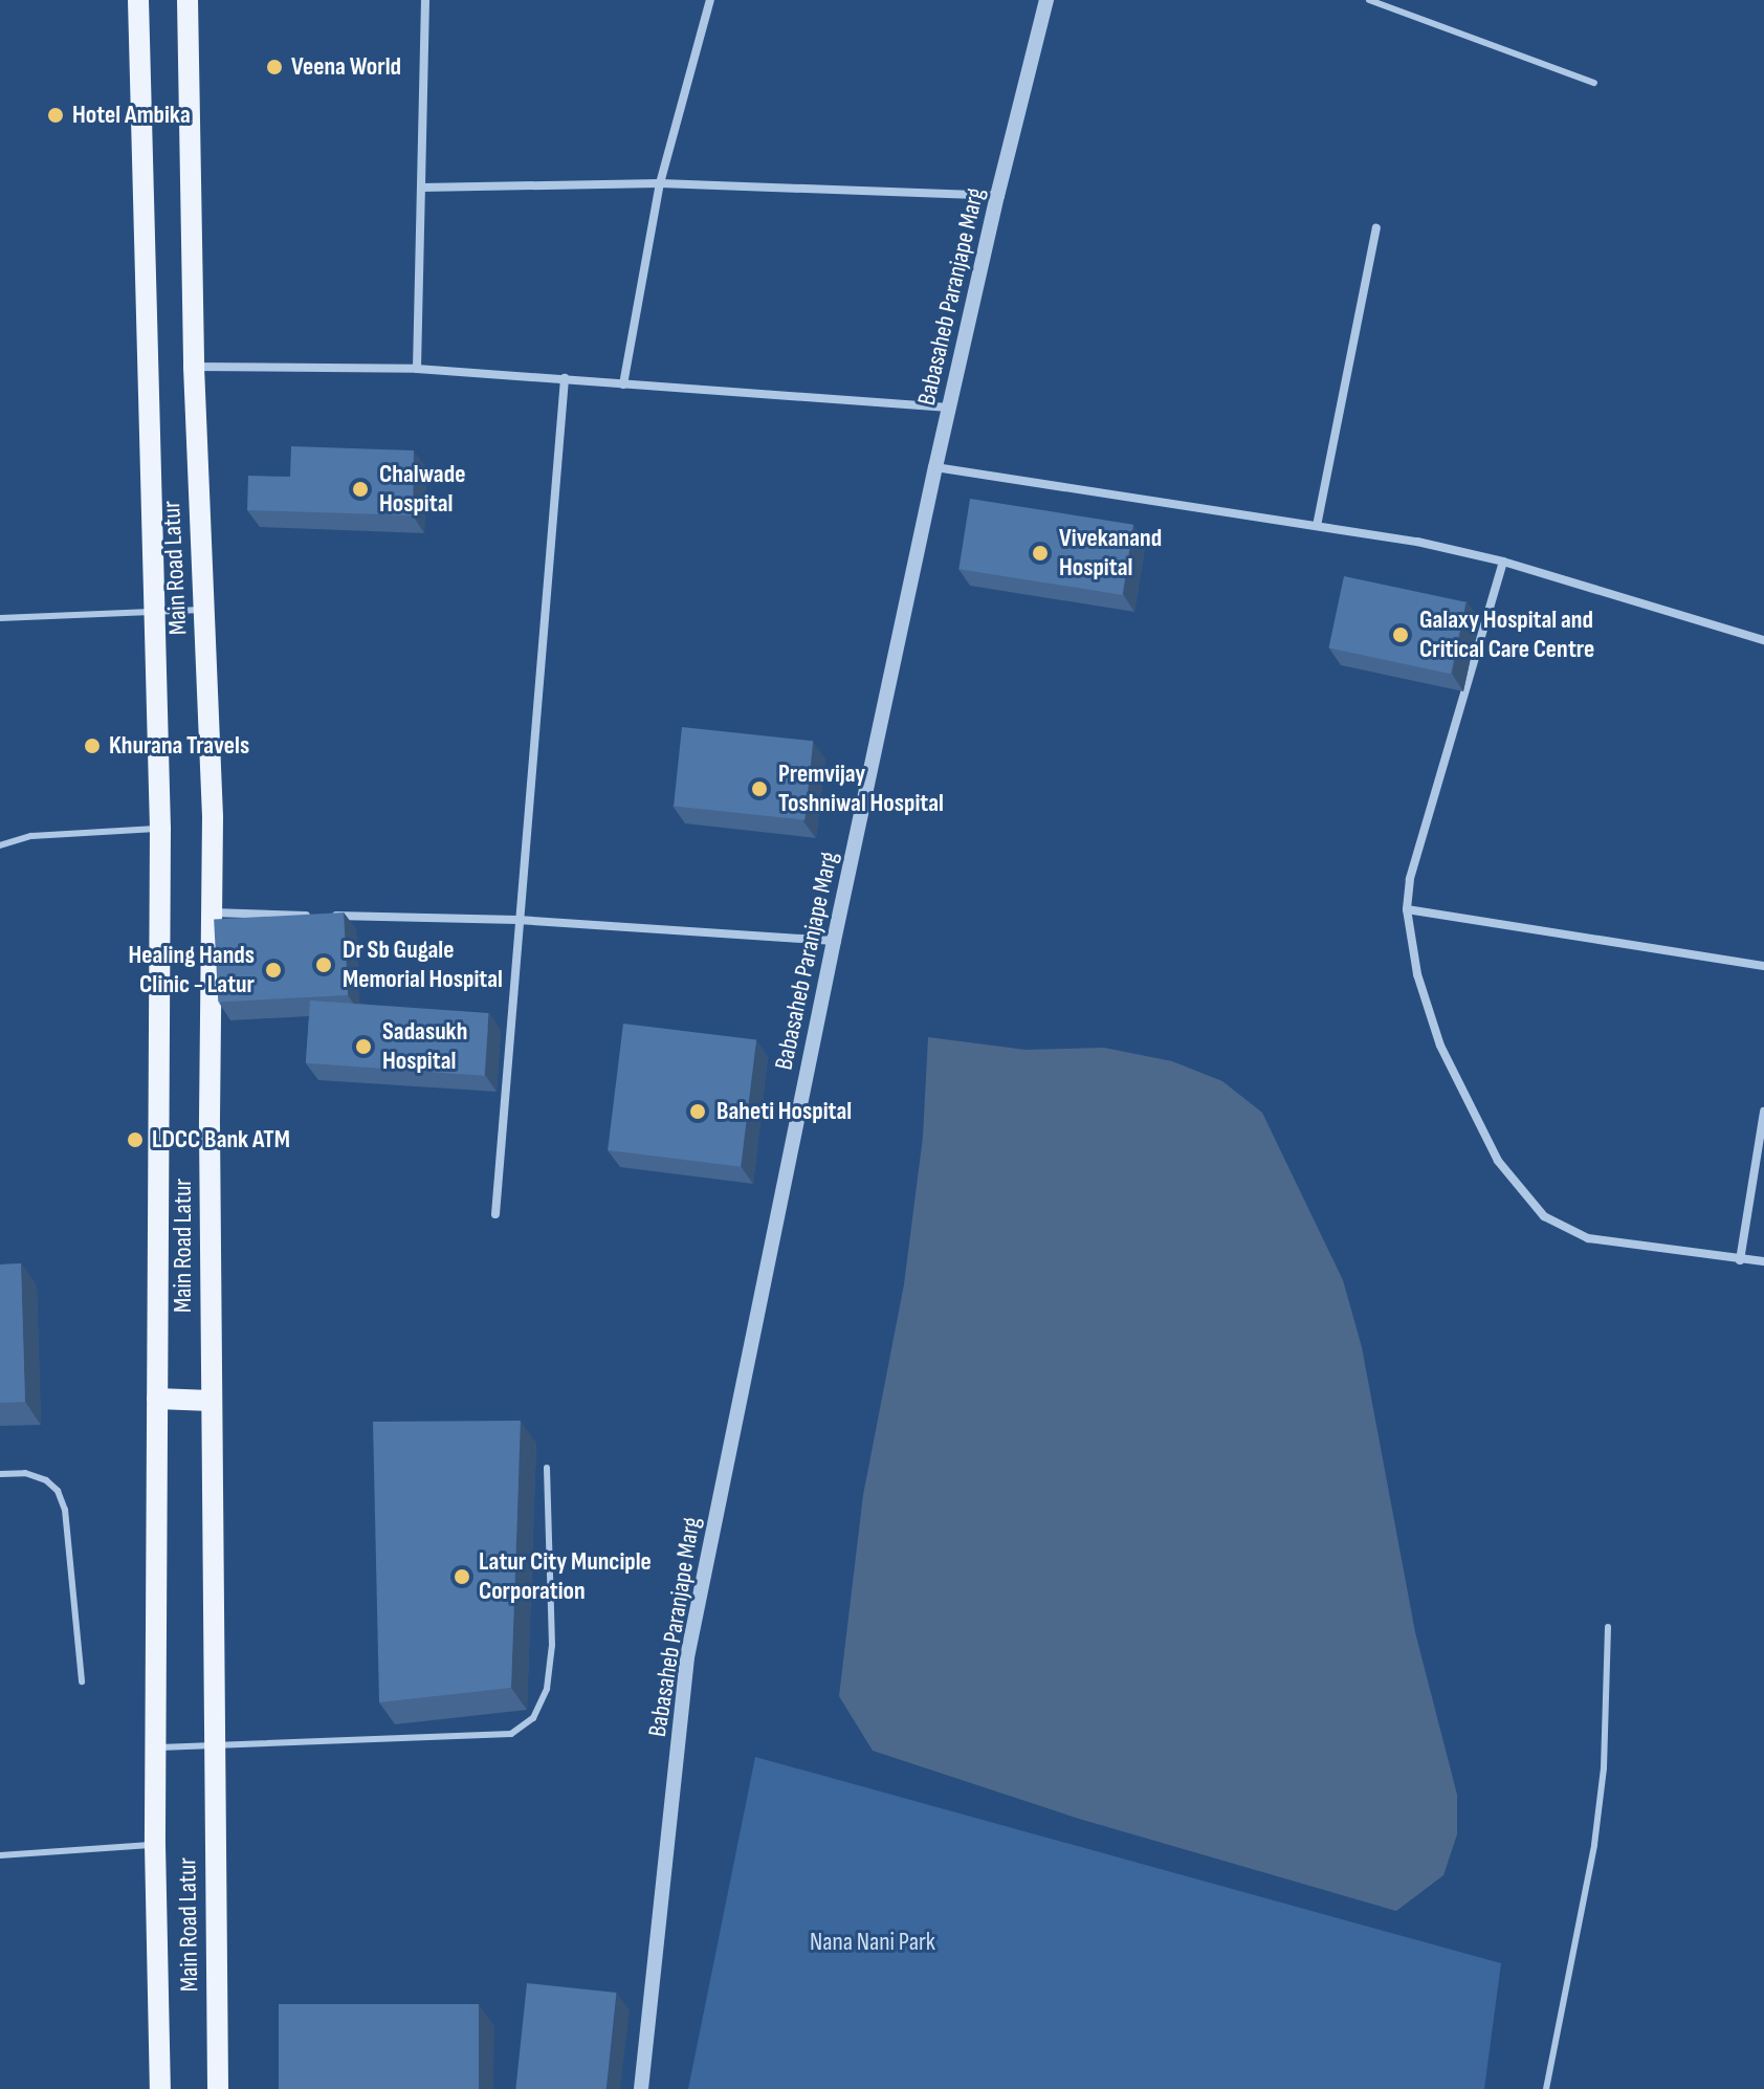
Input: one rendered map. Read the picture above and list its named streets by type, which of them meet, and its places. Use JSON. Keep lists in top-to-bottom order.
{
  "streets": {
    "main road": ["Main Road Latur"],
    "street": ["Babasaheb Paranjape Marg"]
  },
  "parks": ["Nana Nani Park"],
  "places": [
    "Veena World",
    "Hotel Ambika",
    "Chalwade Hospital",
    "Vivekanand Hospital",
    "Galaxy Hospital and Critical Care Centre",
    "Khurana Travels",
    "Premvijay Toshniwal Hospital",
    "Dr Sb Gugale Memorial Hospital",
    "Healing Hands Clinic - Latur",
    "Sadasukh Hospital",
    "Baheti Hospital",
    "LDCC Bank ATM",
    "Latur City Munciple Corporation"
  ]
}
